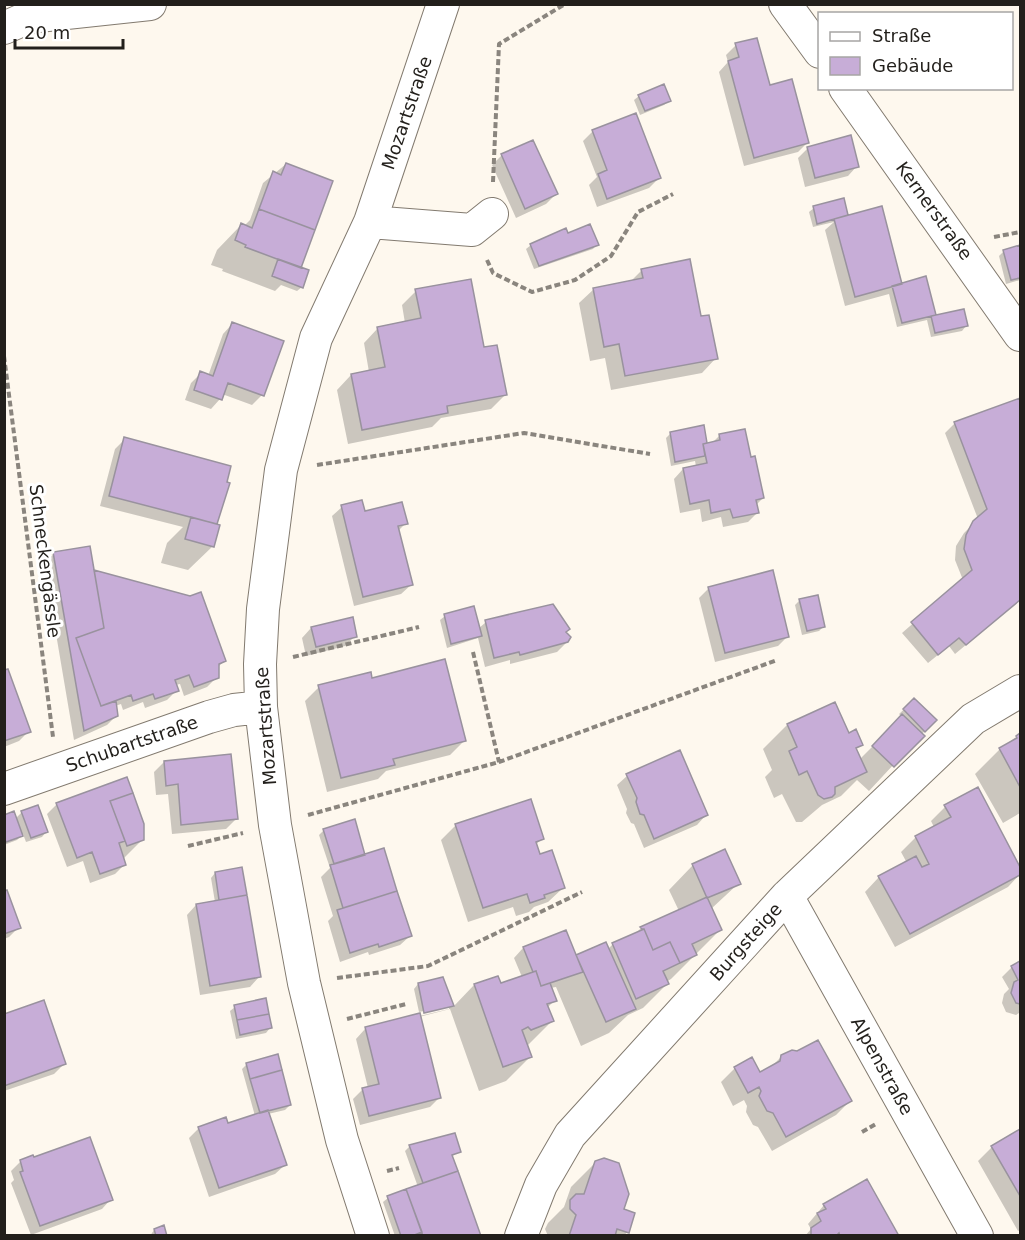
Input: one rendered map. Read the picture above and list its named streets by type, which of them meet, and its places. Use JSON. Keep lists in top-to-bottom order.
{
  "streets": {
    "street": [
      "Mozartstraße",
      "Kernerstraße",
      "Schubartstraße",
      "Burgsteige",
      "Alpenstraße"
    ],
    "path": ["Schneckengässle"]
  },
  "crossings": [
    ["Mozartstraße", "Schubartstraße"],
    ["Schneckengässle", "Schubartstraße"],
    ["Burgsteige", "Alpenstraße"]
  ],
  "legend": ["Straße", "Gebäude"],
  "scale_bar": "20 m"
}
